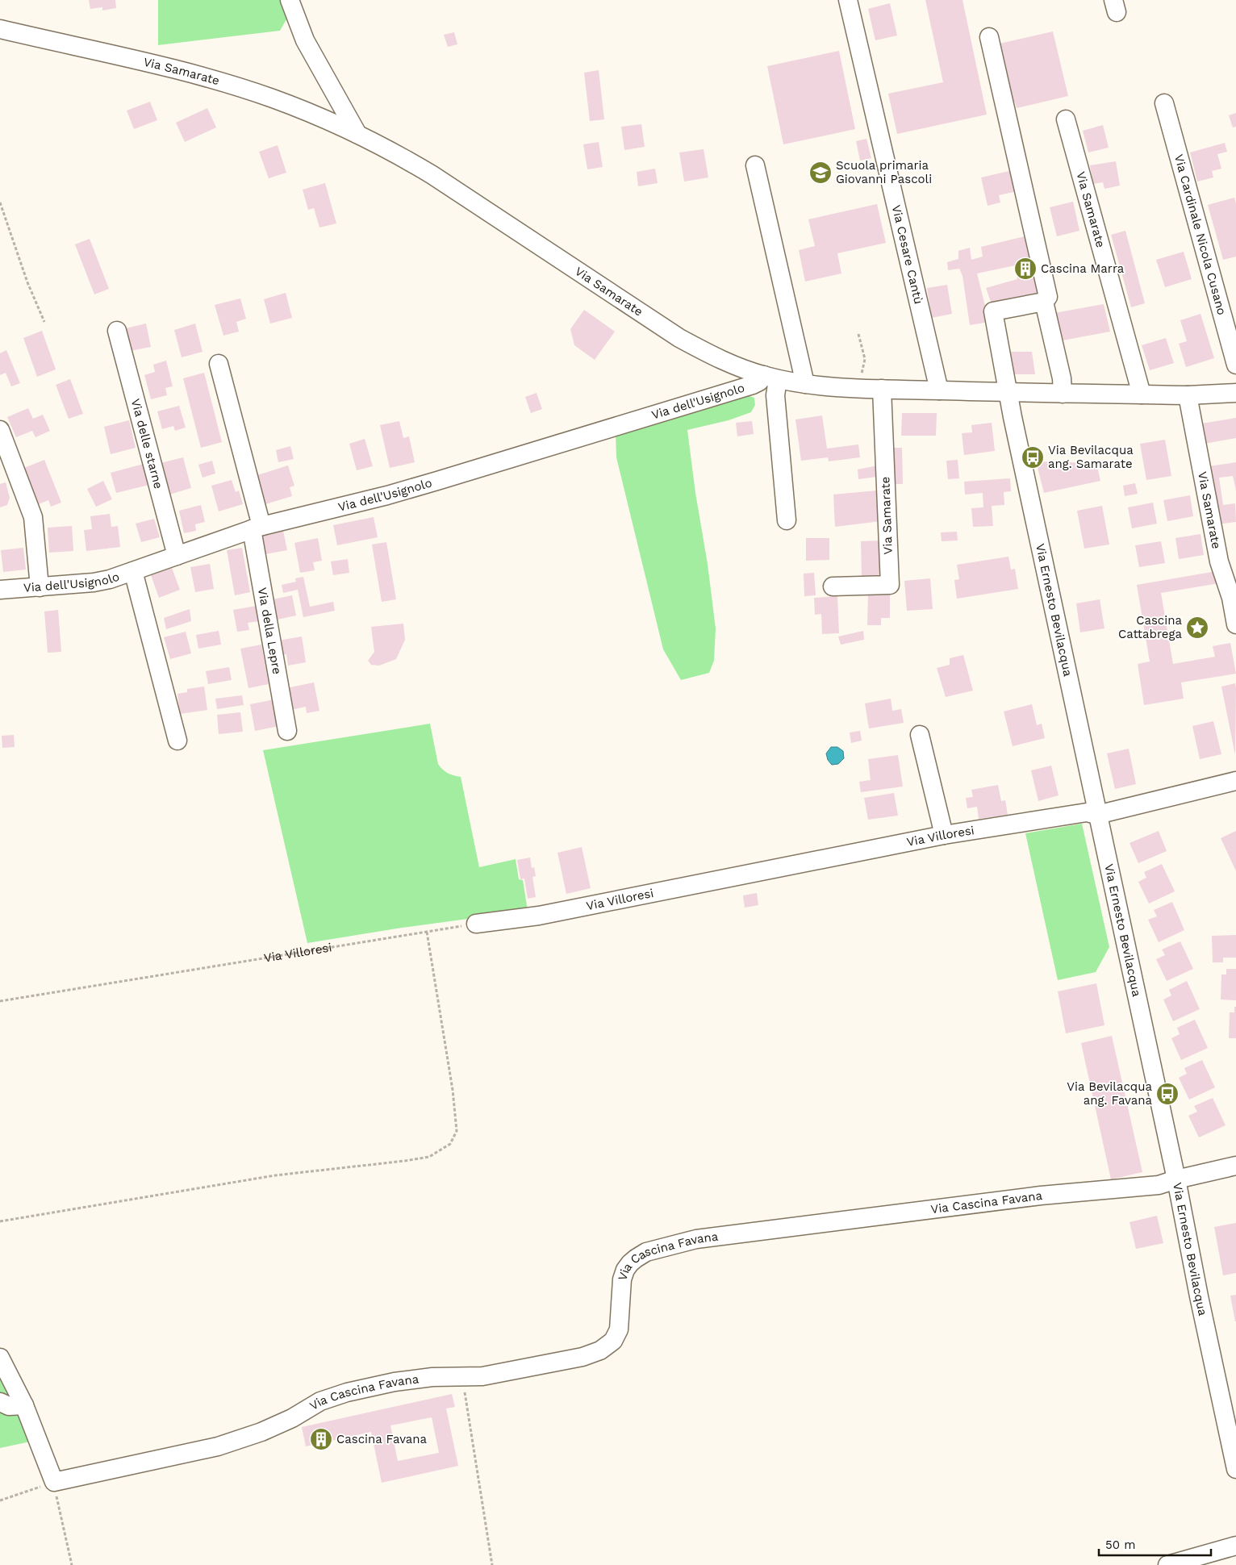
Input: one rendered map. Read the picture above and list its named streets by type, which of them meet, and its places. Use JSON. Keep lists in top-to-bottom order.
{
  "streets": {
    "street": [
      "Via Samarate",
      "Via Cardinale Nicola Cusano",
      "Via Cesare Cantù",
      "Via dell'Usignolo",
      "Via delle starne",
      "Via Ernesto Bevilacqua",
      "Via della Lepre",
      "Via Villoresi",
      "Via Cascina Favana"
    ]
  },
  "crossings": [
    ["Via Samarate", "Via Cesare Cantù"],
    ["Via Samarate", "Via dell'Usignolo"],
    ["Via Samarate", "Via Ernesto Bevilacqua"],
    ["Via dell'Usignolo", "Via delle starne"],
    ["Via dell'Usignolo", "Via della Lepre"],
    ["Via Ernesto Bevilacqua", "Via Villoresi"],
    ["Via Ernesto Bevilacqua", "Via Cascina Favana"]
  ],
  "places": {
    "school or university": ["Scuola primaria Giovanni Pascoli"],
    "building": ["Cascina Marra", "Cascina Favana"],
    "bus stop": ["Via Bevilacqua ang. Samarate", "Via Bevilacqua ang. Favana"],
    "place": ["Cascina Cattabrega"]
  },
  "scale_bar": "50 m"
}
